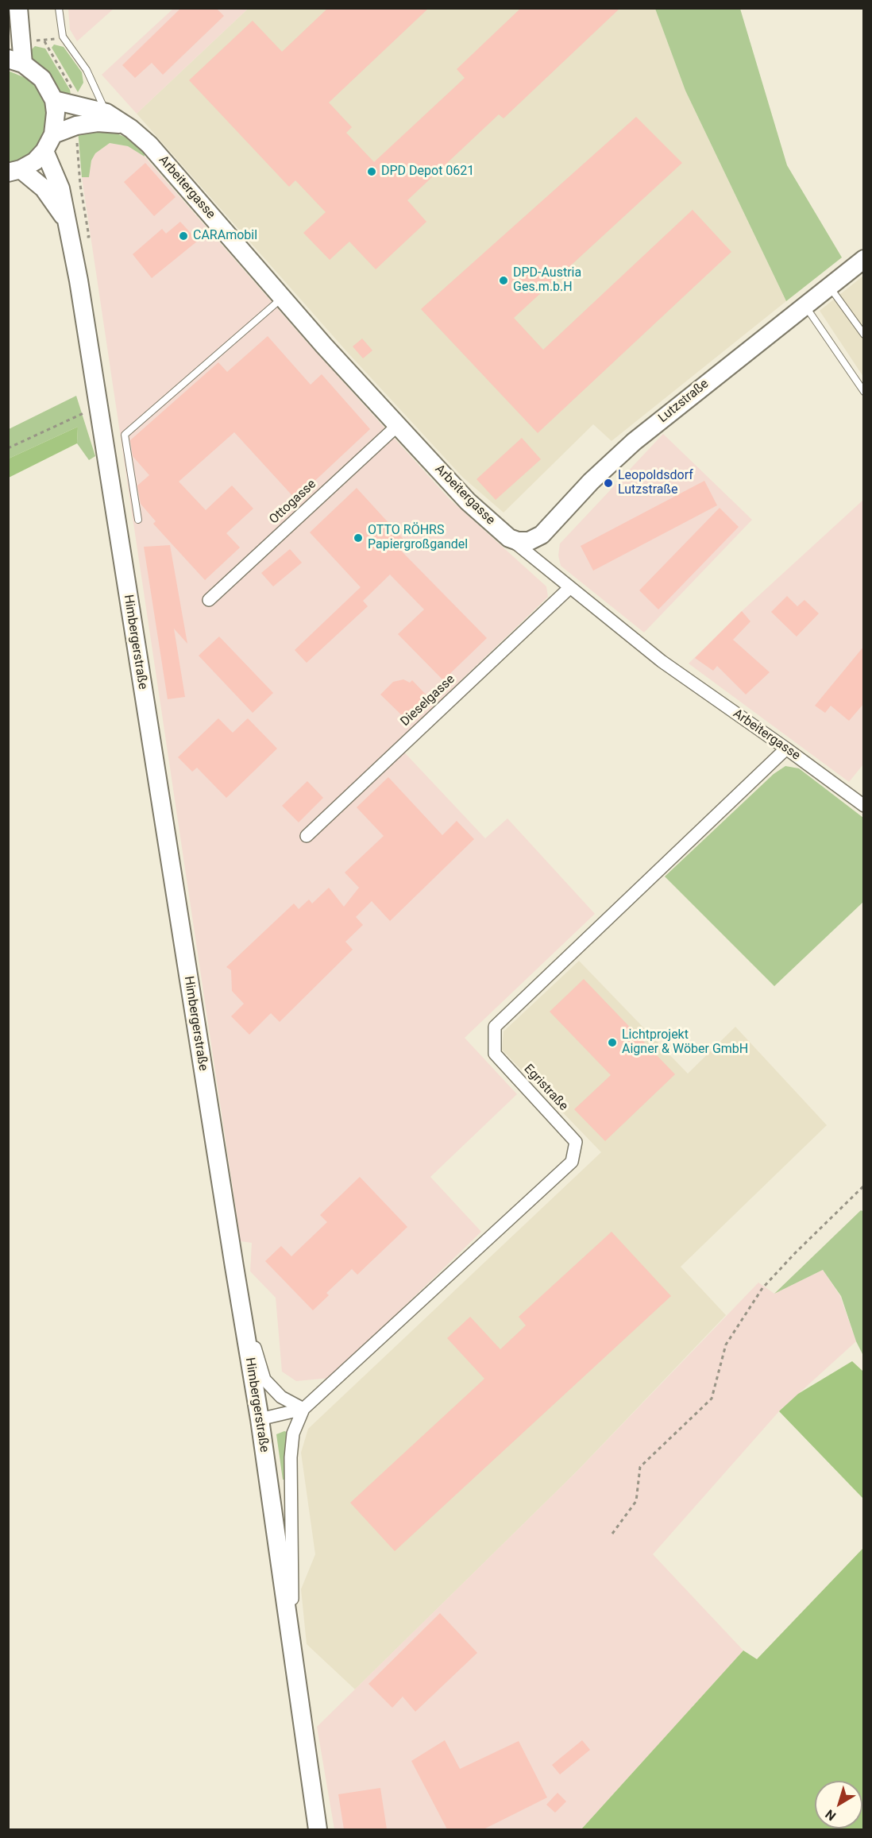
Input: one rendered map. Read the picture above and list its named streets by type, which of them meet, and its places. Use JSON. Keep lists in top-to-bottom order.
{
  "streets": {
    "street": [
      "Arbeitergasse",
      "Lutzstraße",
      "Ottogasse",
      "Himbergerstraße",
      "Dieselgasse",
      "Egristraße"
    ]
  },
  "crossings": [
    ["Arbeitergasse", "Lutzstraße"],
    ["Arbeitergasse", "Ottogasse"],
    ["Arbeitergasse", "Dieselgasse"],
    ["Arbeitergasse", "Egristraße"],
    ["Himbergerstraße", "Egristraße"]
  ],
  "places": [
    "DPD Depot 0621",
    "CARAmobil",
    "DPD-Austria Ges.m.b.H",
    "Leopoldsdorf Lutzstraße",
    "OTTO RÖHRS Papiergroßgandel",
    "Lichtprojekt Aigner & Wöber GmbH"
  ],
  "north": "bottom left"
}
